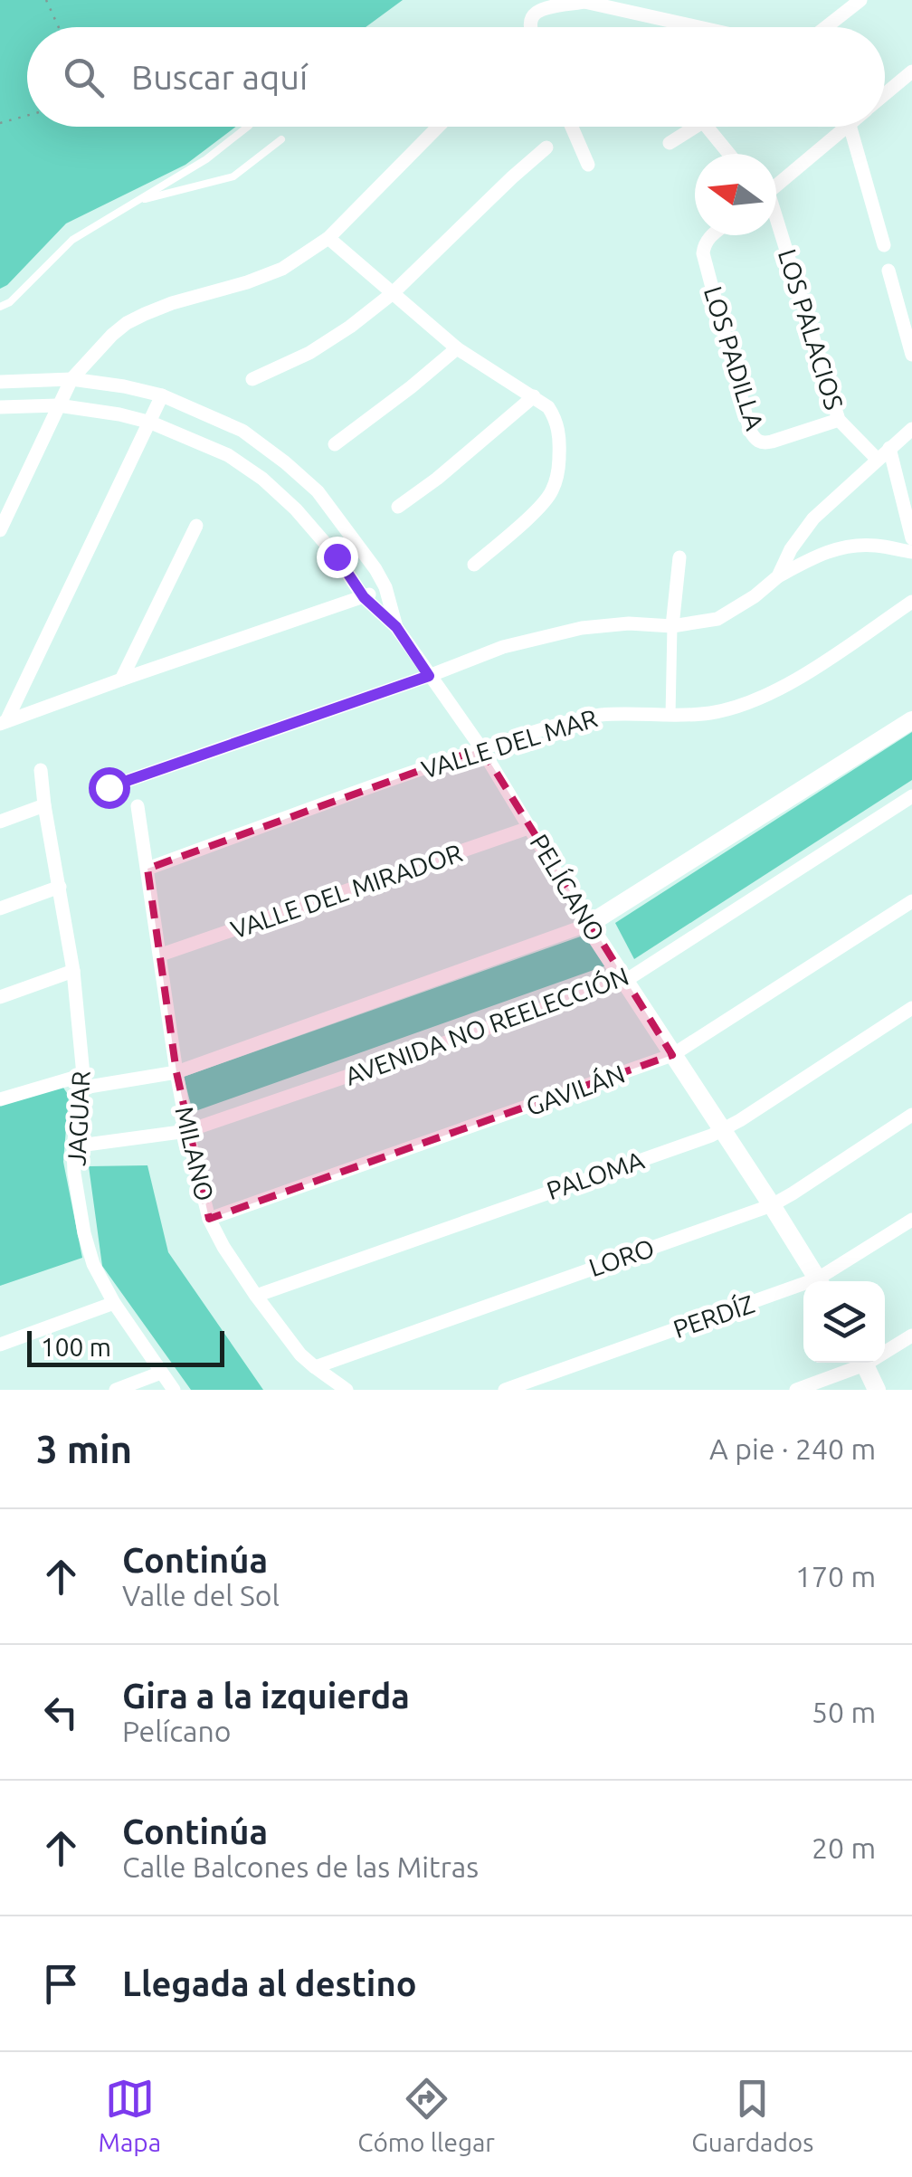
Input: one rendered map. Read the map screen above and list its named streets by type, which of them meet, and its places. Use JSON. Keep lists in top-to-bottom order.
{
  "streets": {
    "street": [
      "LOS PALACIOS",
      "LOS PADILLA",
      "VALLE DEL MAR",
      "PELÍCANO",
      "VALLE DEL MIRADOR",
      "AVENIDA NO REELECCIÓN",
      "GAVILÁN",
      "JAGUAR",
      "MILANO",
      "PALOMA",
      "LORO",
      "PERDÍZ"
    ]
  },
  "crossings": [
    ["LOS PALACIOS", "LOS PADILLA"],
    ["VALLE DEL MAR", "PELÍCANO"],
    ["VALLE DEL MAR", "MILANO"],
    ["PELÍCANO", "VALLE DEL MIRADOR"],
    ["PELÍCANO", "AVENIDA NO REELECCIÓN"],
    ["PELÍCANO", "GAVILÁN"],
    ["PELÍCANO", "PALOMA"],
    ["PELÍCANO", "LORO"],
    ["VALLE DEL MIRADOR", "MILANO"],
    ["AVENIDA NO REELECCIÓN", "JAGUAR"],
    ["AVENIDA NO REELECCIÓN", "MILANO"],
    ["GAVILÁN", "MILANO"],
    ["MILANO", "PALOMA"],
    ["MILANO", "LORO"]
  ],
  "scale_bar": "100 m",
  "north": "left",
  "page": {
    "search": "Buscar aquí",
    "scale": "100 m",
    "heading": ["3 min", "A pie · 240 m"],
    "list": [
      ["Continúa", "Valle del Sol", "170 m"],
      ["Gira a la izquierda", "Pelícano", "50 m"],
      ["Continúa", "Calle Balcones de las Mitras", "20 m"],
      "Llegada al destino"
    ],
    "nav": ["Mapa", "Cómo llegar", "Guardados"]
  }
}
